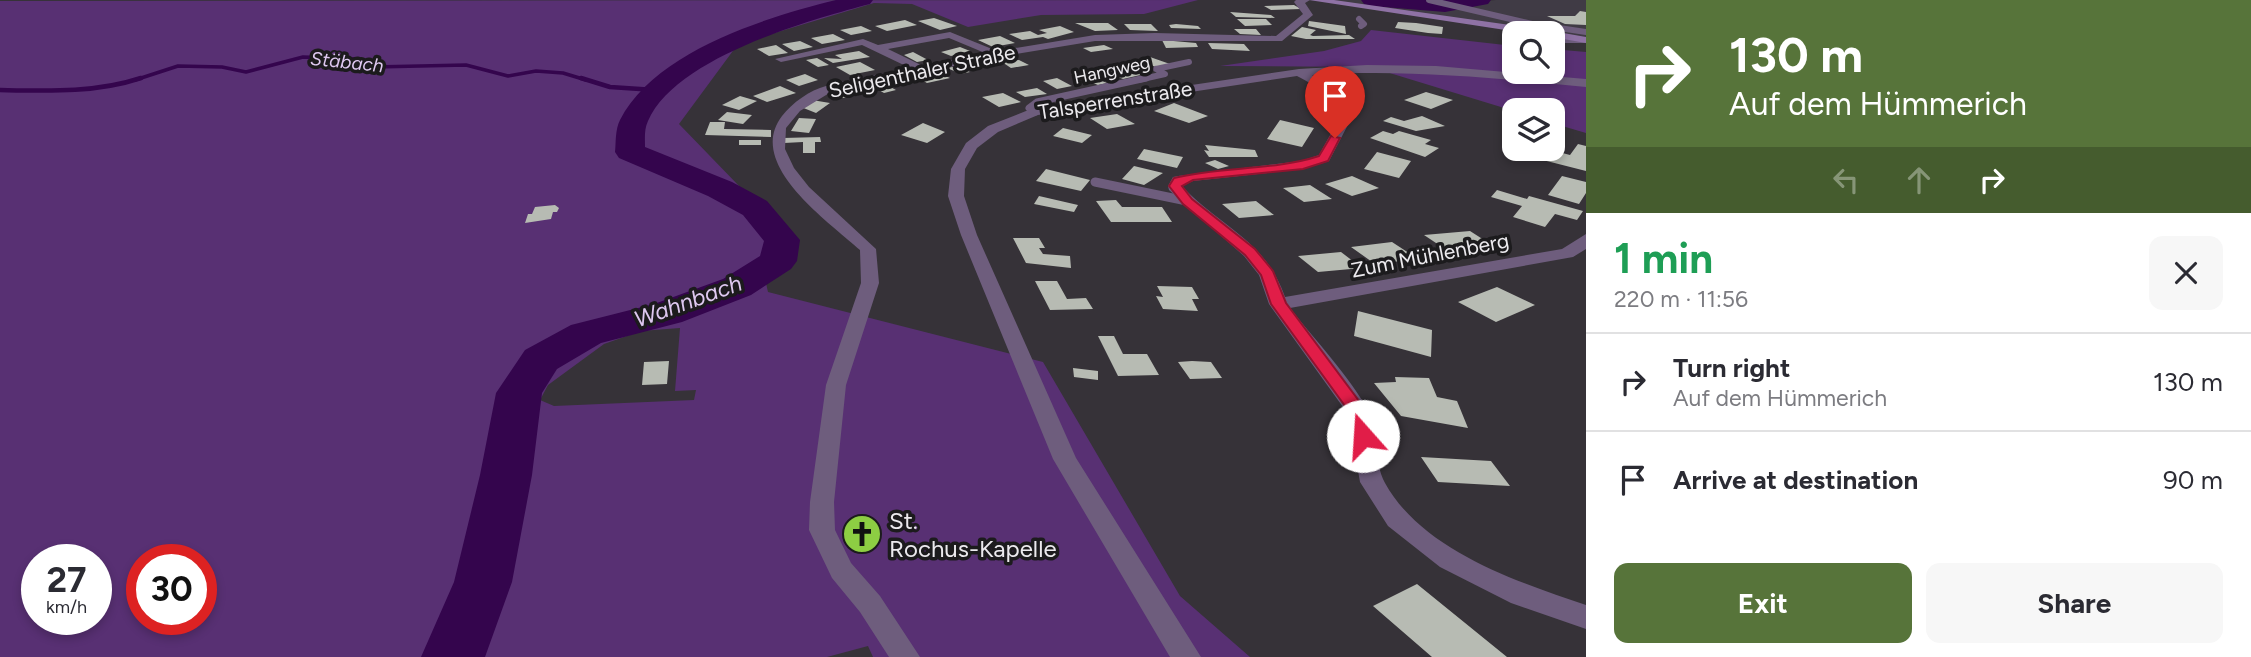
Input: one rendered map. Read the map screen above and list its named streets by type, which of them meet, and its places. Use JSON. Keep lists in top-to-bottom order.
{
  "streets": {
    "street": ["Seligenthaler Straße", "Talsperrenstraße", "Zum Mühlenberg"],
    "lane": ["Hangweg"]
  },
  "crossings": [
    ["Hangweg", "Talsperrenstraße"]
  ],
  "water": ["Stäbach", "Wahnbach"],
  "places": {
    "church": ["St. Rochus-Kapelle"]
  },
  "page": {
    "turn": ["130 m", "Auf dem Hümmerich"],
    "heading": ["1 min", "220 m · 11:56"],
    "list": [
      {
        "name": "Turn right",
        "note": "Auf dem Hümmerich",
        "value": "130 m"
      },
      {
        "name": "Arrive at destination",
        "value": "90 m"
      }
    ],
    "speed": "27 km/h",
    "limit": "30",
    "buttons": ["Exit", "Share"]
  }
}
